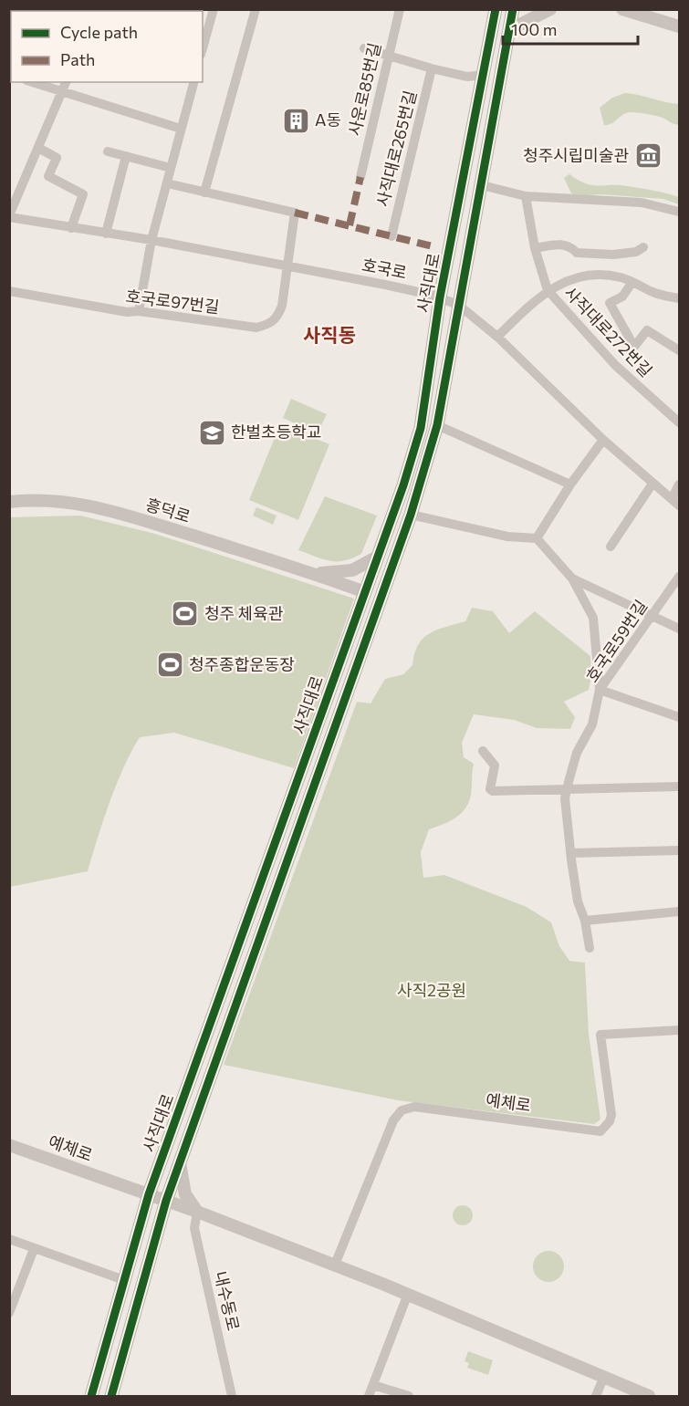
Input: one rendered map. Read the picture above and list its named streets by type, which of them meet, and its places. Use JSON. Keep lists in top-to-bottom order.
{
  "streets": {
    "main road": ["사직대로"],
    "street": [
      "사운로85번길",
      "사직대로265번길",
      "호국로",
      "호국로97번길",
      "사직대로272번길",
      "흥덕로",
      "호국로59번길",
      "예체로",
      "내수동로"
    ]
  },
  "crossings": [
    ["호국로", "사직대로"],
    ["호국로", "호국로97번길"],
    ["사직대로", "흥덕로"],
    ["사직대로", "예체로"],
    ["예체로", "내수동로"]
  ],
  "districts": ["사직동"],
  "parks": ["사직2공원"],
  "places": {
    "building": ["A동"],
    "museum": ["청주시립미술관"],
    "school or university": ["한벌초등학교"],
    "sports": ["청주 체육관", "청주종합운동장"]
  },
  "legend": ["Cycle path", "Path"],
  "scale_bar": "100 m"
}
